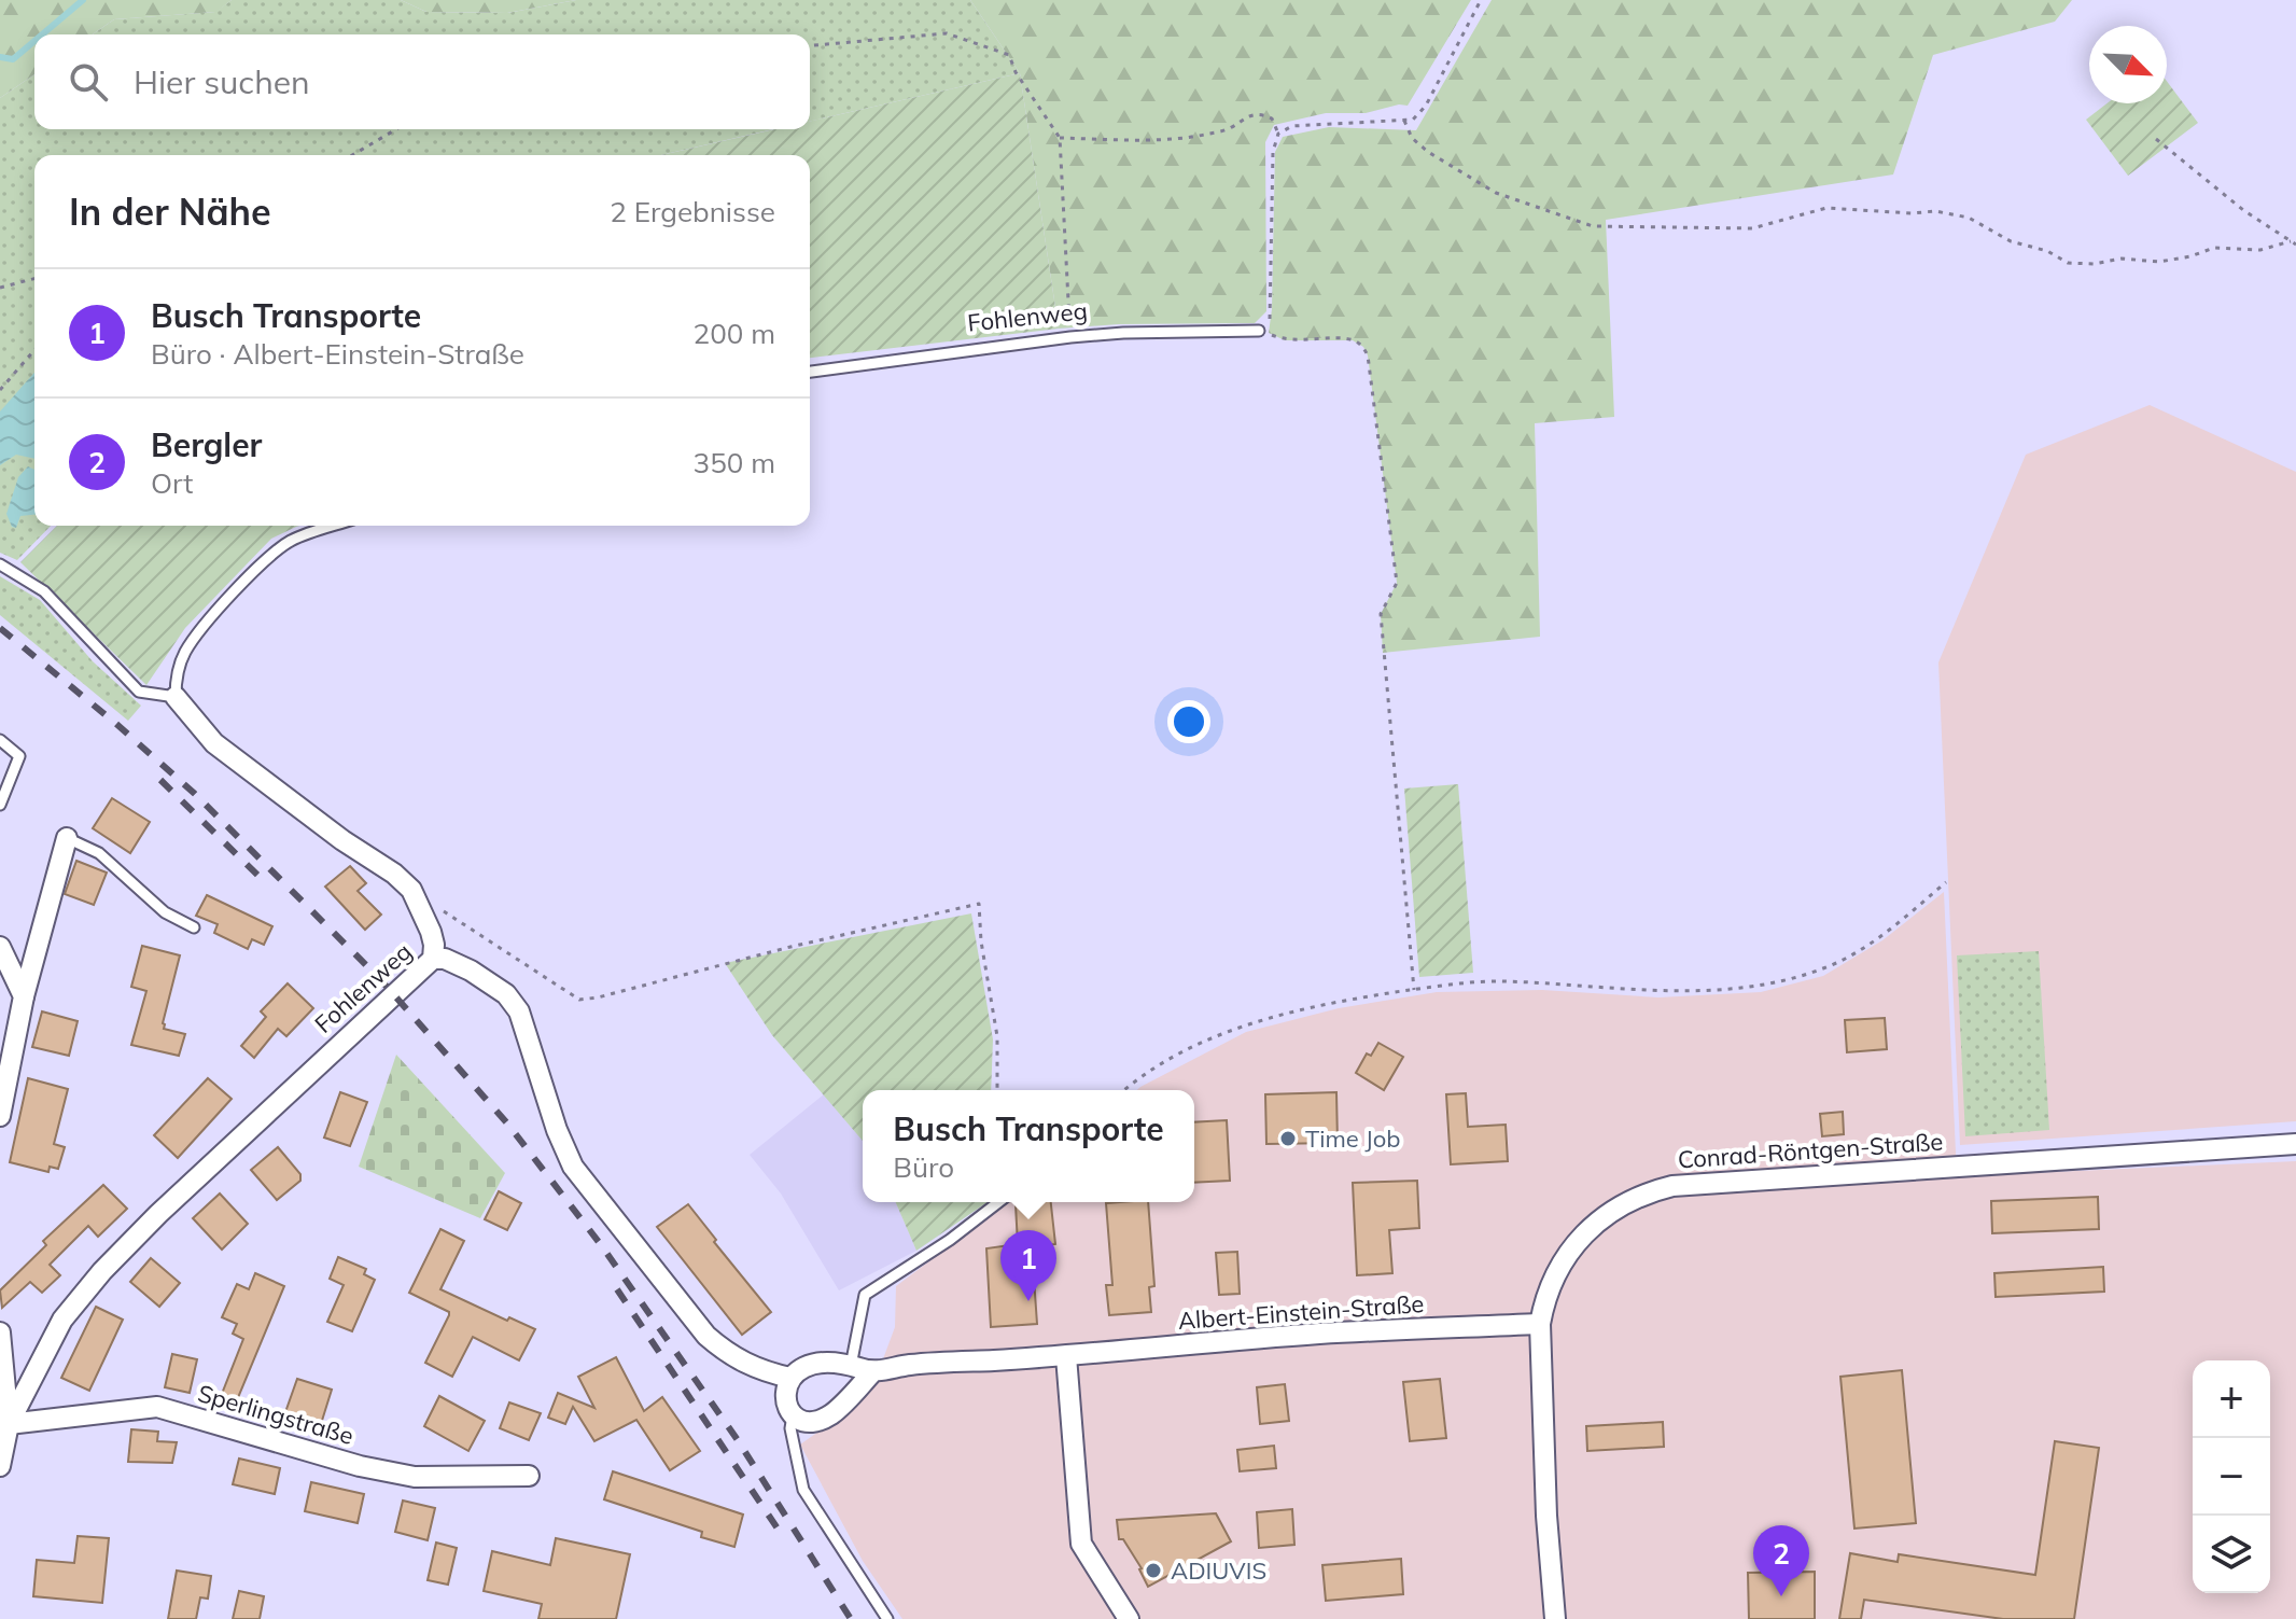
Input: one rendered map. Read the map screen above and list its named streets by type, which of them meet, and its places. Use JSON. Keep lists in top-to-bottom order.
{
  "streets": {
    "street": [
      "Fohlenweg",
      "Conrad-Röntgen-Straße",
      "Albert-Einstein-Straße",
      "Sperlingstraße"
    ]
  },
  "crossings": [
    ["Fohlenweg", "Sperlingstraße"],
    ["Conrad-Röntgen-Straße", "Albert-Einstein-Straße"]
  ],
  "places": ["Time Job", "ADIUVIS"],
  "north": "bottom right",
  "page": {
    "search": "Hier suchen",
    "heading": ["In der Nähe", "2 Ergebnisse"],
    "list": [
      {
        "mark": "1",
        "name": "Busch Transporte",
        "note": "Büro · Albert-Einstein-Straße",
        "value": "200 m"
      },
      {
        "mark": "2",
        "name": "Bergler",
        "note": "Ort",
        "value": "350 m"
      }
    ],
    "popup": ["Busch Transporte", "Büro"],
    "pins": ["1", "2"],
    "map_buttons": ["+", "−"]
  }
}
